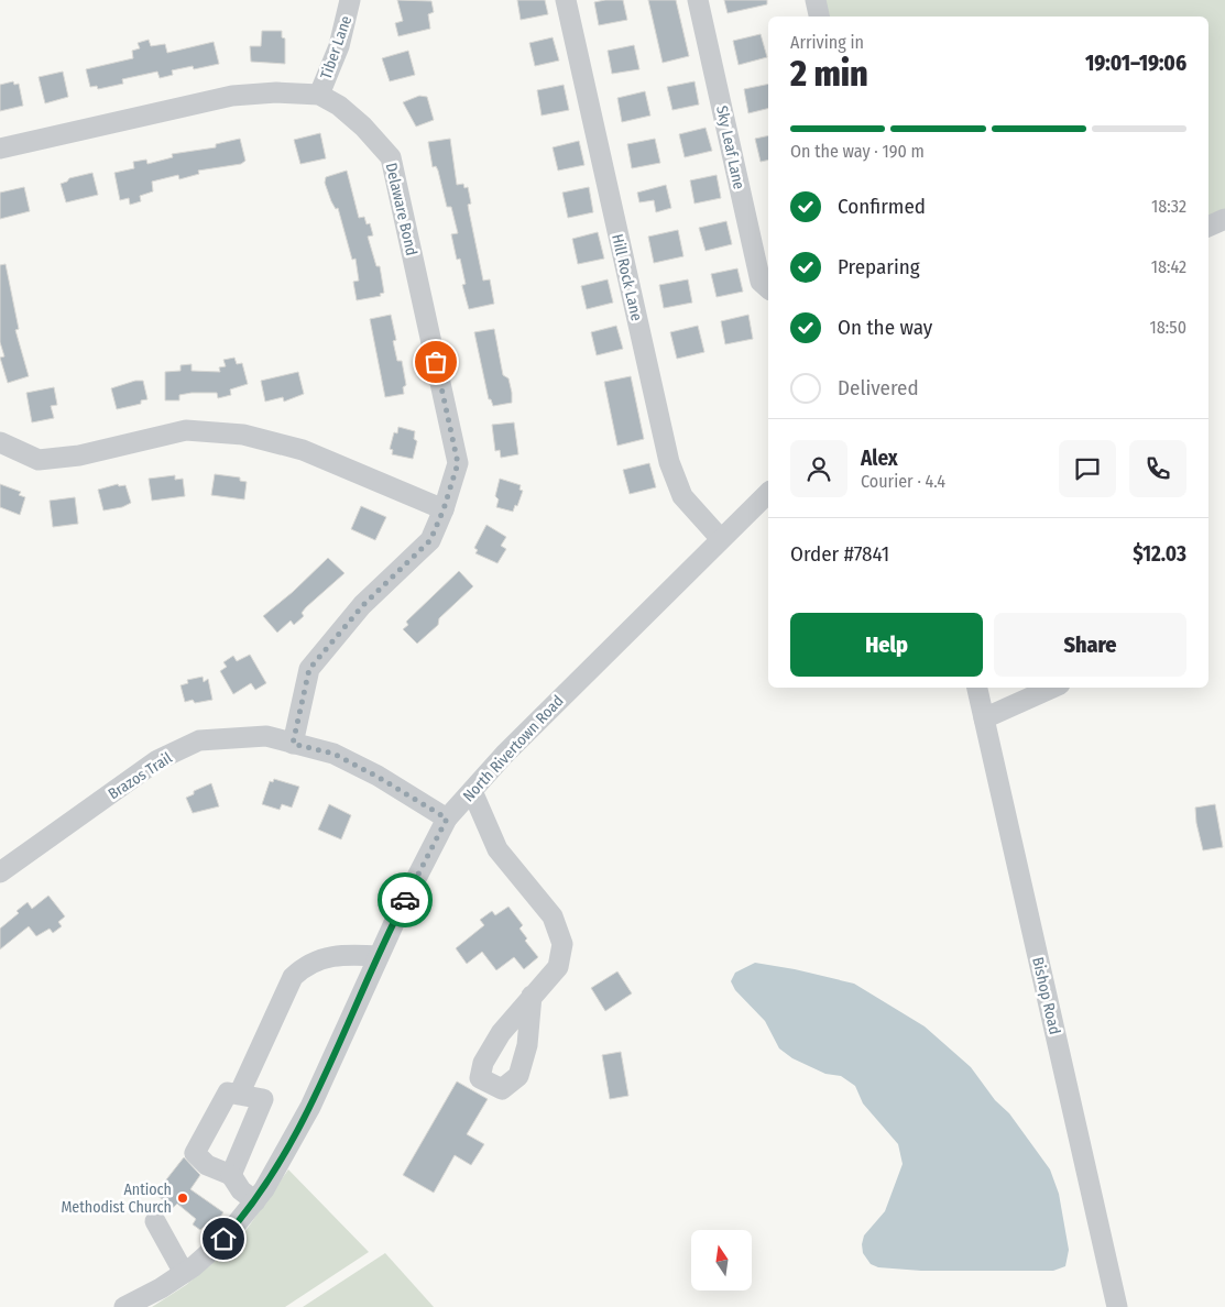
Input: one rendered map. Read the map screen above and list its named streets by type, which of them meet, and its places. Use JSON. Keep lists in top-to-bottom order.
{
  "streets": {
    "street": [
      "Tiber Lane",
      "Sky Leaf Lane",
      "Delaware Bond",
      "Hill Rock Lane",
      "North Rivertown Road",
      "Brazos Trail",
      "Bishop Road"
    ]
  },
  "crossings": [
    ["Tiber Lane", "Delaware Bond"],
    ["Delaware Bond", "Brazos Trail"],
    ["Hill Rock Lane", "North Rivertown Road"],
    ["North Rivertown Road", "Brazos Trail"]
  ],
  "places": ["Antioch Methodist Church"],
  "north": "top",
  "page": {
    "heading": ["2 min", "Arriving in", "19:01–19:06"],
    "panel": [
      "Alex",
      "Courier · 4.4",
      "Order #7841",
      "$12.03"
    ],
    "bar": "On the way · 190 m",
    "list": [
      ["Confirmed", "18:32"],
      ["Preparing", "18:42"],
      ["On the way", "18:50"],
      "Delivered"
    ],
    "buttons": ["Help", "Share"]
  }
}
